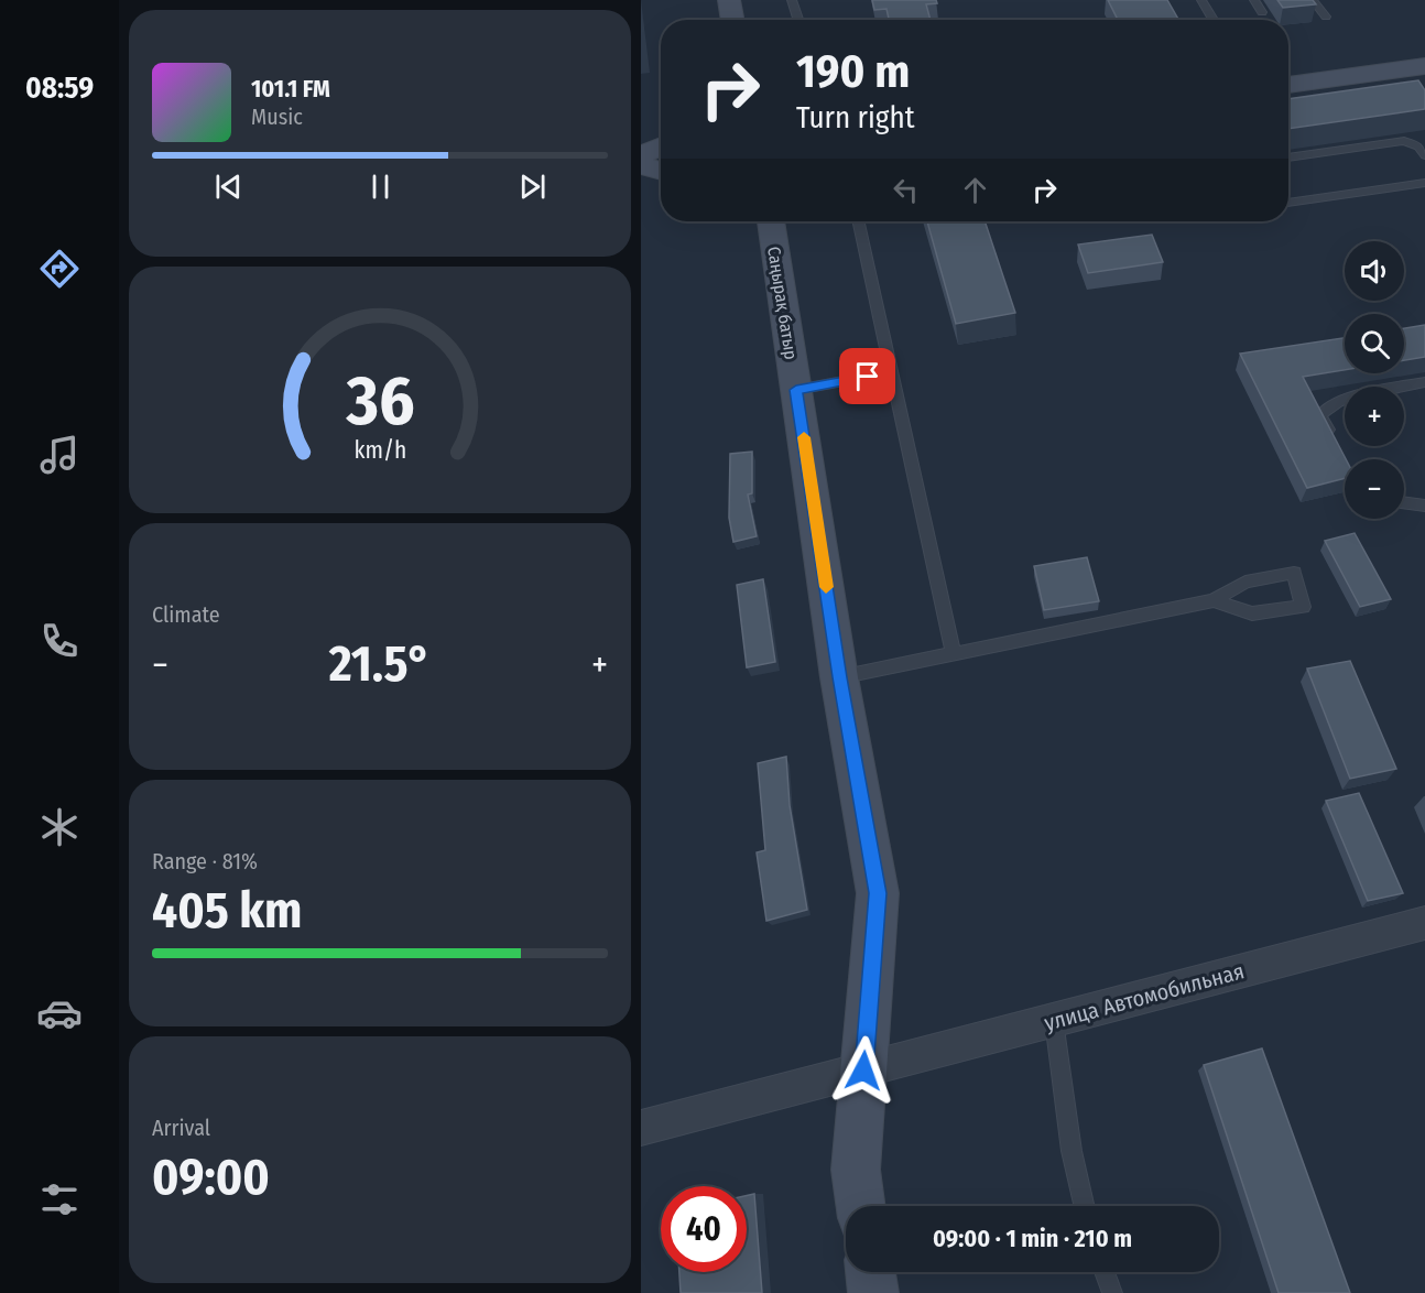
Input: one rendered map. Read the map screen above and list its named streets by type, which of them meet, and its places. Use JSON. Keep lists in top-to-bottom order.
{
  "streets": {
    "street": ["Саңырақ батыр", "улица Автомобильная"]
  },
  "crossings": [
    ["Саңырақ батыр", "улица Автомобильная"]
  ],
  "page": {
    "tabs": "08:59",
    "turn": ["190 m", "Turn right"],
    "song": ["101.1 FM", "Music"],
    "map_buttons": ["+", "−"],
    "tile": [
      "Climate",
      ["Range · 81%", "405 km"],
      ["Arrival", "09:00"]
    ],
    "heat": ["−", "21.5°", "+"],
    "limit": "40",
    "trip": "09:00 · 1 min · 210 m",
    "gauge": ["36", "km/h"]
  }
}
